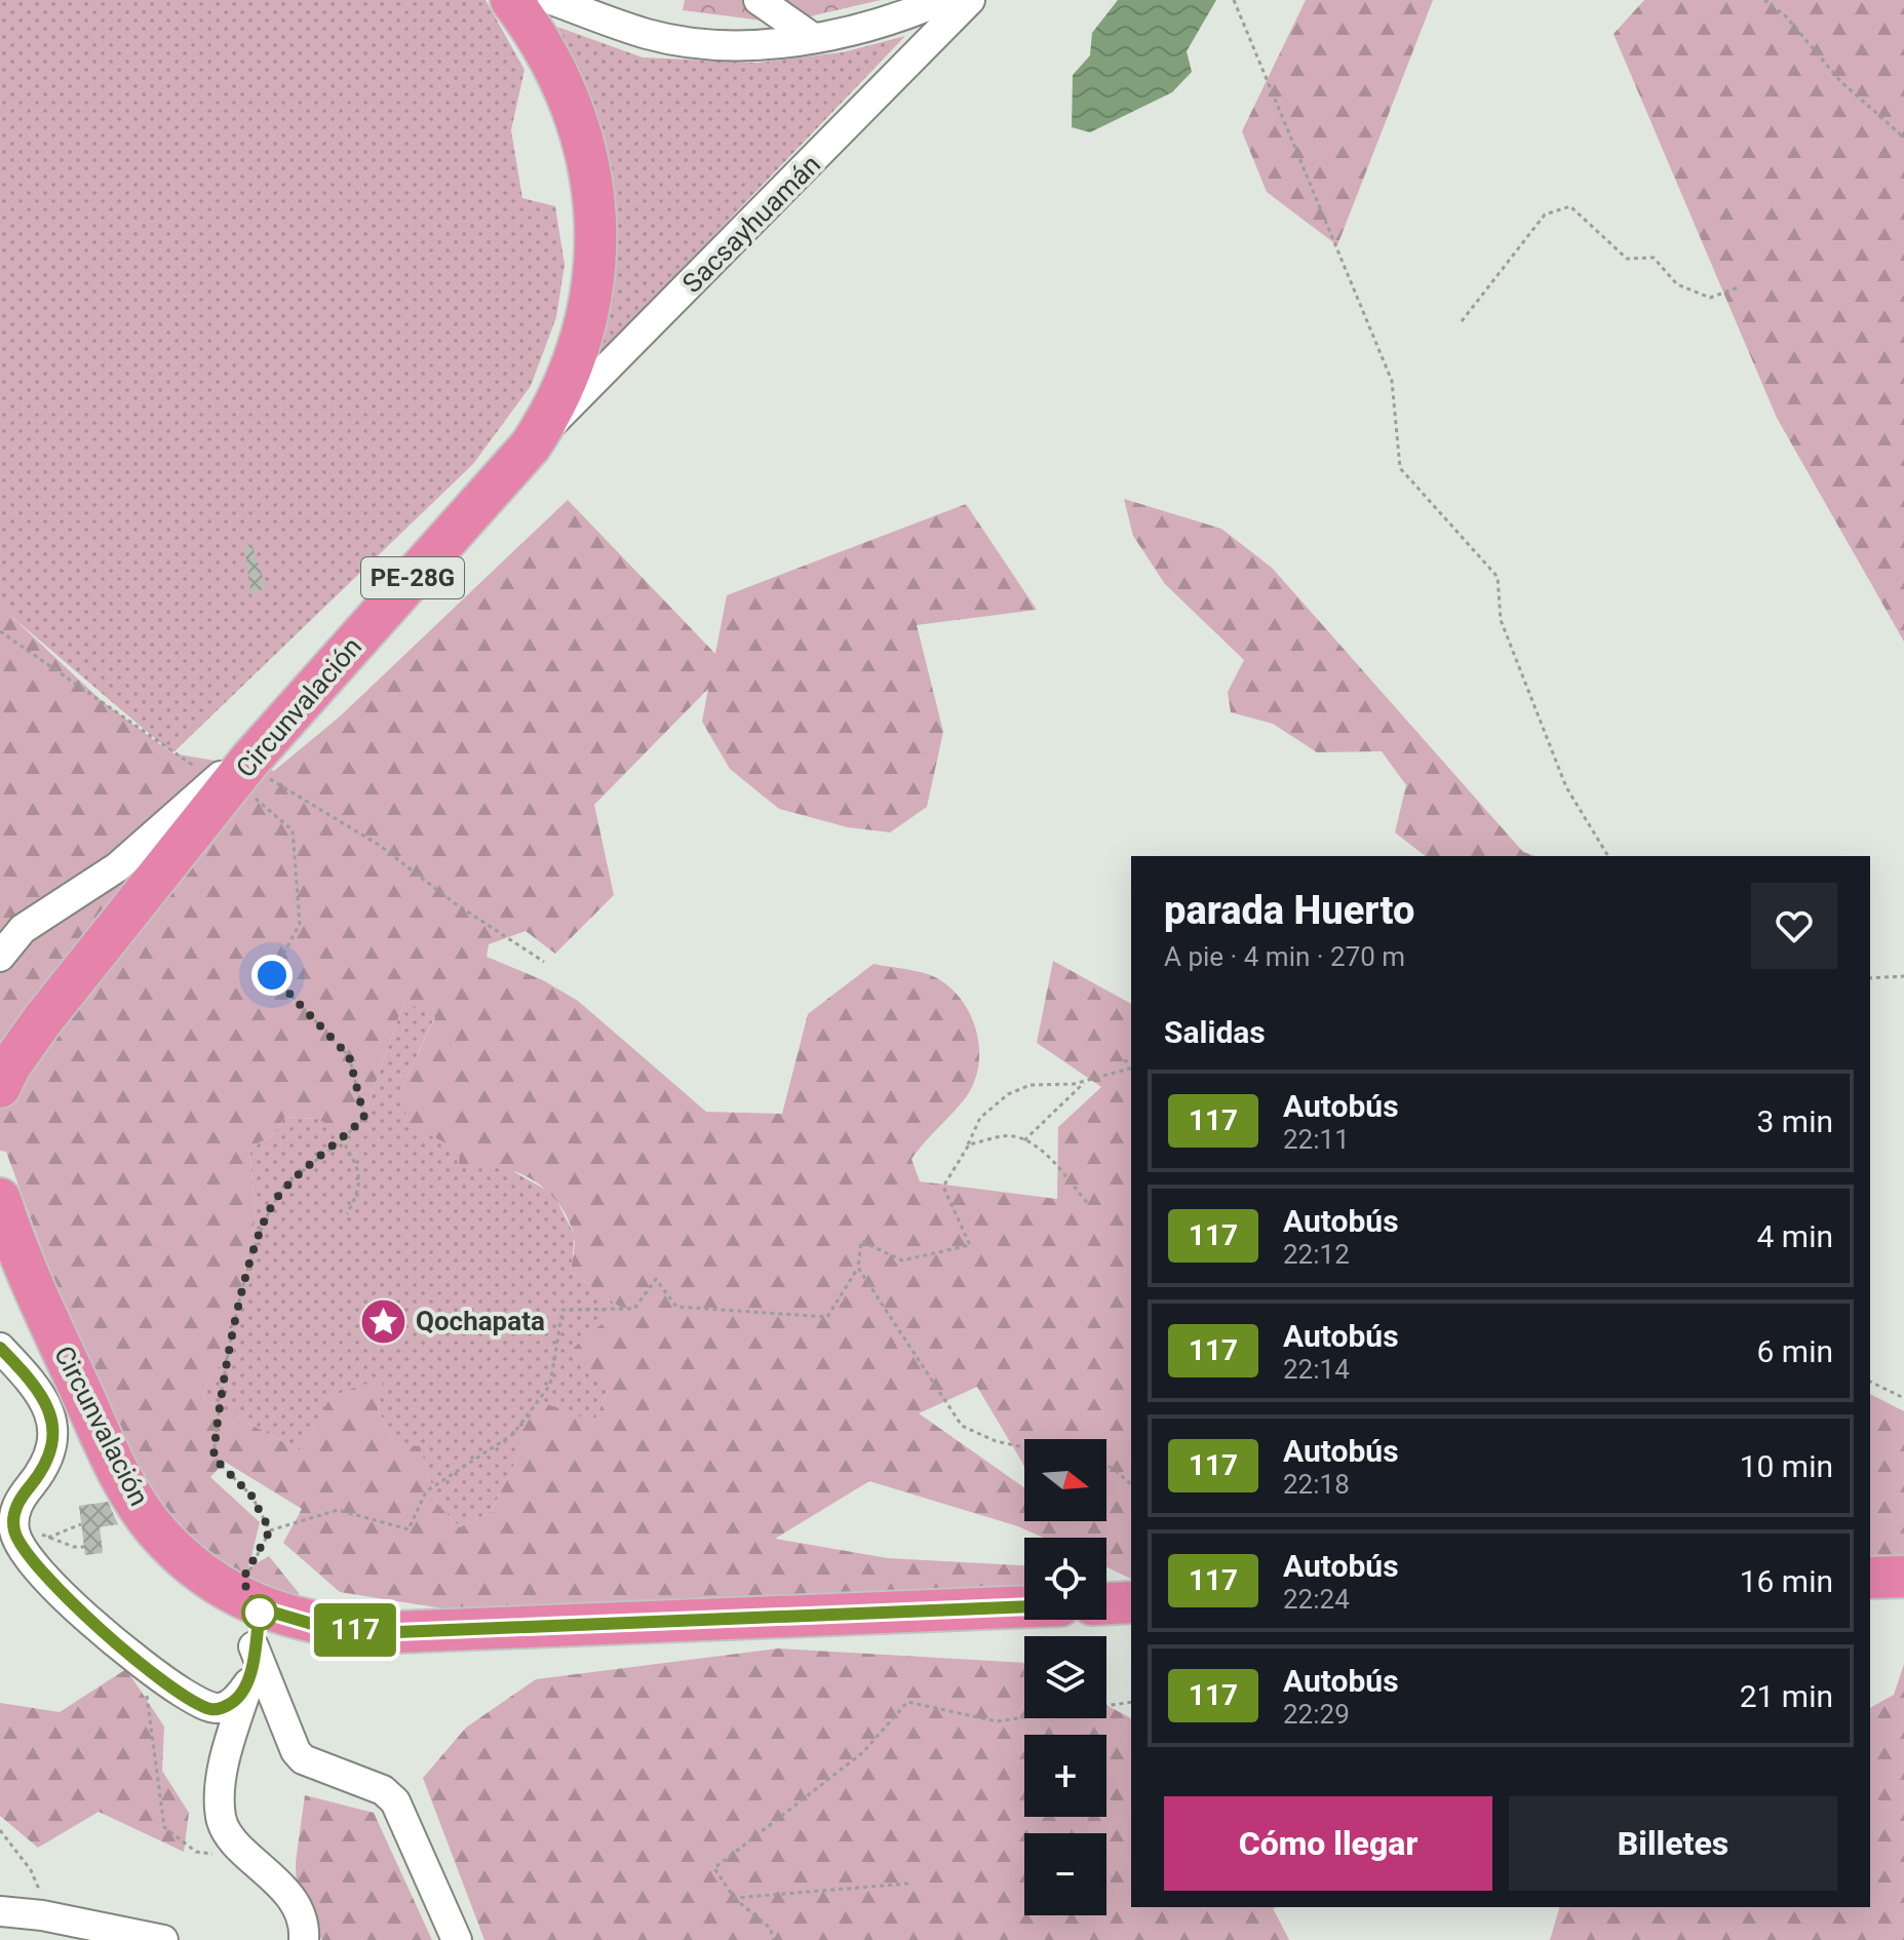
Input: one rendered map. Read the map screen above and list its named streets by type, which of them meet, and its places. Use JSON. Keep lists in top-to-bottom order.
{
  "streets": {
    "highway": ["PE-28G", "Circunvalación"],
    "street": ["Sacsayhuamán"]
  },
  "crossings": [
    ["Sacsayhuamán", "Circunvalación"]
  ],
  "places": {
    "place": ["Qochapata"]
  },
  "lines": ["bus line 117"],
  "north": "right",
  "page": {
    "on_map": "117",
    "heading": [
      ["parada Huerto", "A pie · 4 min · 270 m"],
      "Salidas"
    ],
    "list": [
      {
        "mark": "117",
        "name": "Autobús",
        "note": "22:11",
        "value": "3 min"
      },
      {
        "mark": "117",
        "name": "Autobús",
        "note": "22:12",
        "value": "4 min"
      },
      {
        "mark": "117",
        "name": "Autobús",
        "note": "22:14",
        "value": "6 min"
      },
      {
        "mark": "117",
        "name": "Autobús",
        "note": "22:18",
        "value": "10 min"
      },
      {
        "mark": "117",
        "name": "Autobús",
        "note": "22:24",
        "value": "16 min"
      },
      {
        "mark": "117",
        "name": "Autobús",
        "note": "22:29",
        "value": "21 min"
      }
    ],
    "map_buttons": ["+", "−"],
    "buttons": ["Cómo llegar", "Billetes"]
  }
}
